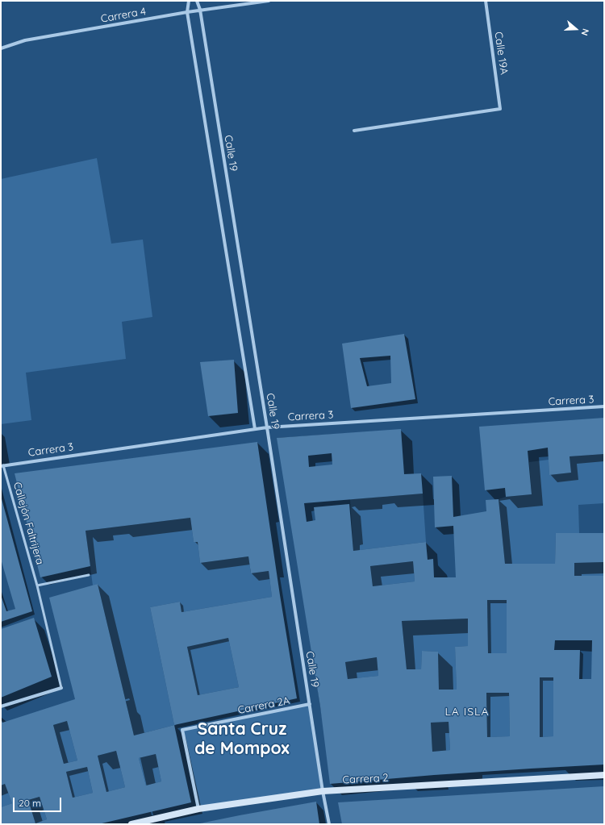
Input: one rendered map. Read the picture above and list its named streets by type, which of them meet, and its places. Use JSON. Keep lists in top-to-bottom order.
{
  "streets": {
    "main road": ["Carrera 2"],
    "street": [
      "Carrera 4",
      "Calle 19A",
      "Calle 19",
      "Carrera 3",
      "Carrera 2A"
    ],
    "lane": ["Callejón Faltrijera"]
  },
  "crossings": [
    ["Carrera 4", "Calle 19"],
    ["Calle 19", "Carrera 3"],
    ["Calle 19", "Carrera 2A"],
    ["Calle 19", "Carrera 2"],
    ["Carrera 3", "Callejón Faltrijera"],
    ["Carrera 2A", "Carrera 2"]
  ],
  "districts": ["LA ISLA", "Santa Cruz de Mompox"],
  "scale_bar": "20 m",
  "north": "right"
}
